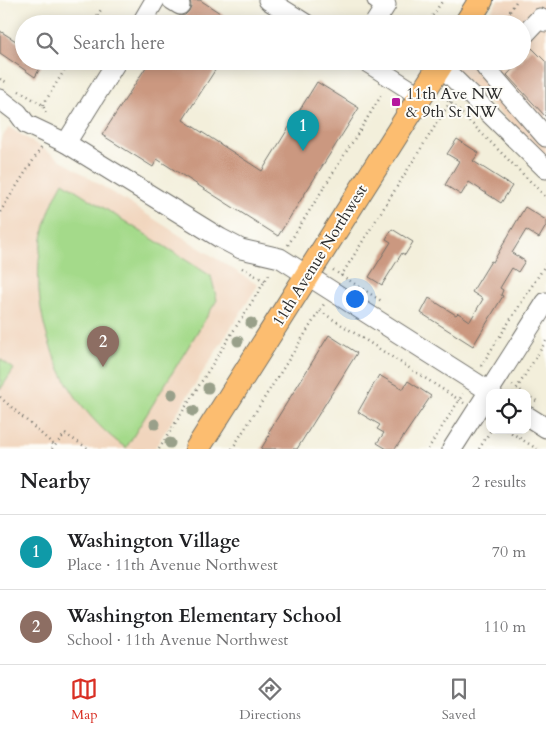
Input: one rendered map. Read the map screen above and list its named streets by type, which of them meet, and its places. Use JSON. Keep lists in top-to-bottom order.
{
  "streets": {
    "main road": ["11th Avenue Northwest"]
  },
  "places": {
    "transit": ["11th Ave NW & 9th St NW"]
  },
  "page": {
    "search": "Search here",
    "pins": ["1", "2"],
    "heading": ["Nearby", "2 results"],
    "list": [
      {
        "mark": "1",
        "name": "Washington Village",
        "note": "Place · 11th Avenue Northwest",
        "value": "70 m"
      },
      {
        "mark": "2",
        "name": "Washington Elementary School",
        "note": "School · 11th Avenue Northwest",
        "value": "110 m"
      }
    ],
    "nav": ["Map", "Directions", "Saved"]
  }
}
